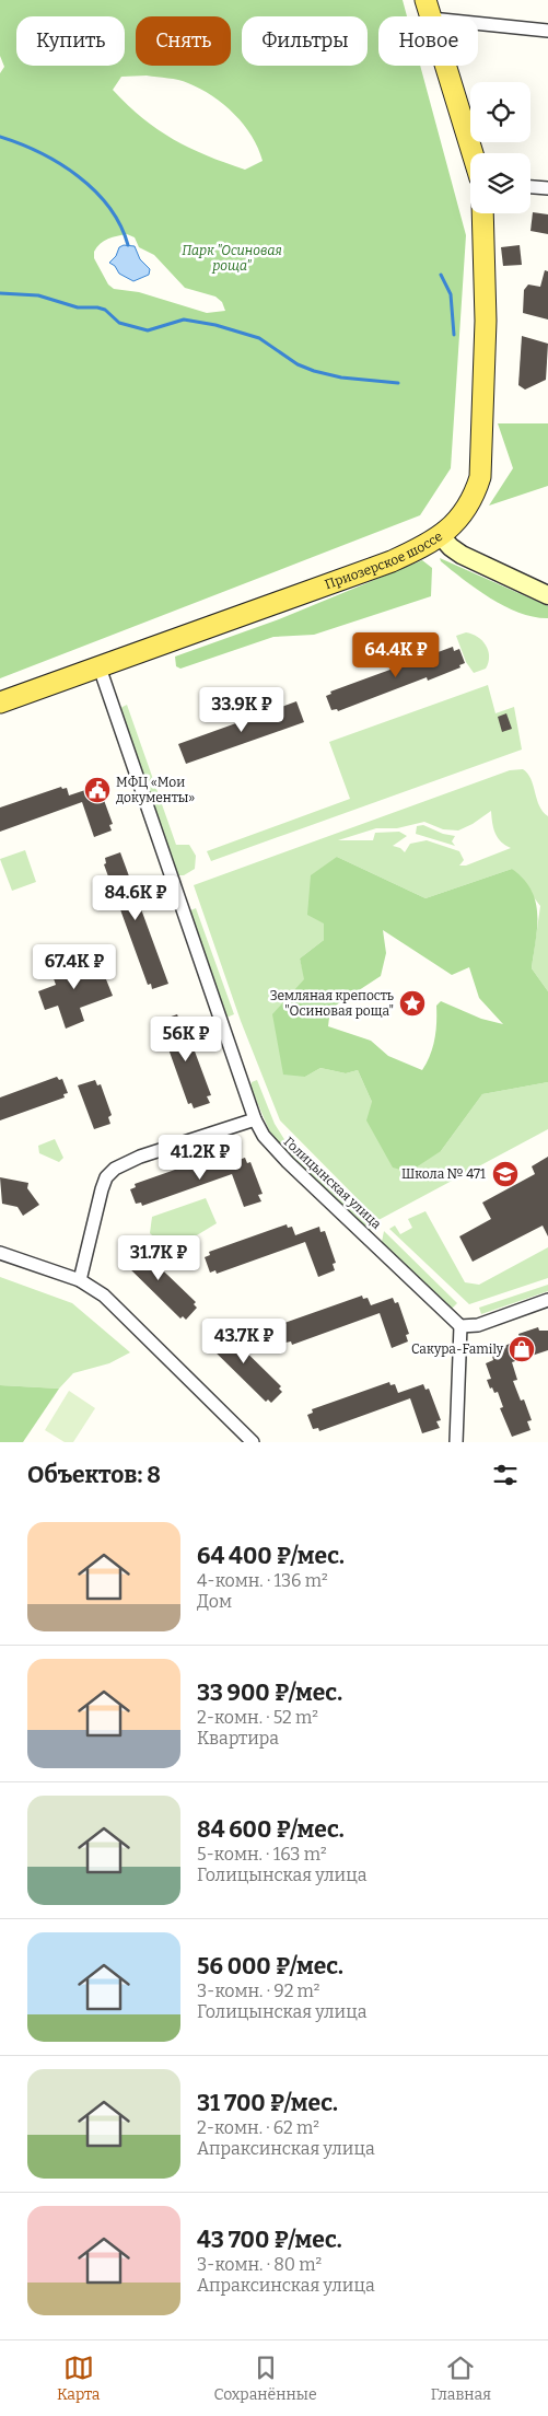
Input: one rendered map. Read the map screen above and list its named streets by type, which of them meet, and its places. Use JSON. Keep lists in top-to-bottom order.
{
  "streets": {
    "main road": ["Приозерское шоссе"],
    "street": ["Голицынская улица"]
  },
  "crossings": [
    ["Приозерское шоссе", "Голицынская улица"]
  ],
  "parks": ["Парк \"Осиновая роща\""],
  "places": {
    "public building": ["МФЦ «Мои документы»"],
    "place": ["Земляная крепость \"Осиновая роща\""],
    "school or university": ["Школа № 471"],
    "shop": ["Сакура-Family"]
  },
  "page": {
    "chip": [
      "Купить",
      "Снять",
      "Фильтры",
      "Новое"
    ],
    "price": [
      "64.4K ₽",
      "33.9K ₽",
      "84.6K ₽",
      "67.4K ₽",
      "56K ₽",
      "41.2K ₽",
      "31.7K ₽",
      "43.7K ₽"
    ],
    "heading": "Объектов: 8",
    "list": [
      {
        "name": "64 400 ₽/мес.",
        "note": "4-комн. · 136 m² · Дом"
      },
      {
        "name": "33 900 ₽/мес.",
        "note": "2-комн. · 52 m² · Квартира"
      },
      {
        "name": "84 600 ₽/мес.",
        "note": "5-комн. · 163 m² · Голицынская улица"
      },
      {
        "name": "56 000 ₽/мес.",
        "note": "3-комн. · 92 m² · Голицынская улица"
      },
      {
        "name": "31 700 ₽/мес.",
        "note": "2-комн. · 62 m² · Апраксинская улица"
      },
      {
        "name": "43 700 ₽/мес.",
        "note": "3-комн. · 80 m² · Апраксинская улица"
      }
    ],
    "tabs": ["Карта", "Сохранённые", "Главная"]
  }
}
